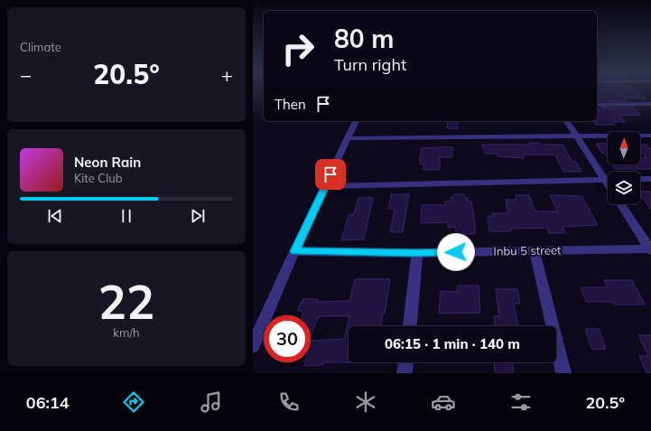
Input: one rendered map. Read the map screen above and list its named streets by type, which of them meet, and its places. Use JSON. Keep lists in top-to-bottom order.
{
  "streets": {
    "street": ["Inbu 5 street"]
  },
  "north": "top",
  "page": {
    "tile": [
      "Climate",
      ["22", "km/h"]
    ],
    "turn": ["80 m", "Turn right"],
    "heat": ["−", "20.5°", "+"],
    "then": "Then",
    "song": ["Neon Rain", "Kite Club"],
    "limit": "30",
    "trip": "06:15 · 1 min · 140 m",
    "tabs": ["06:14", "20.5°"]
  }
}
